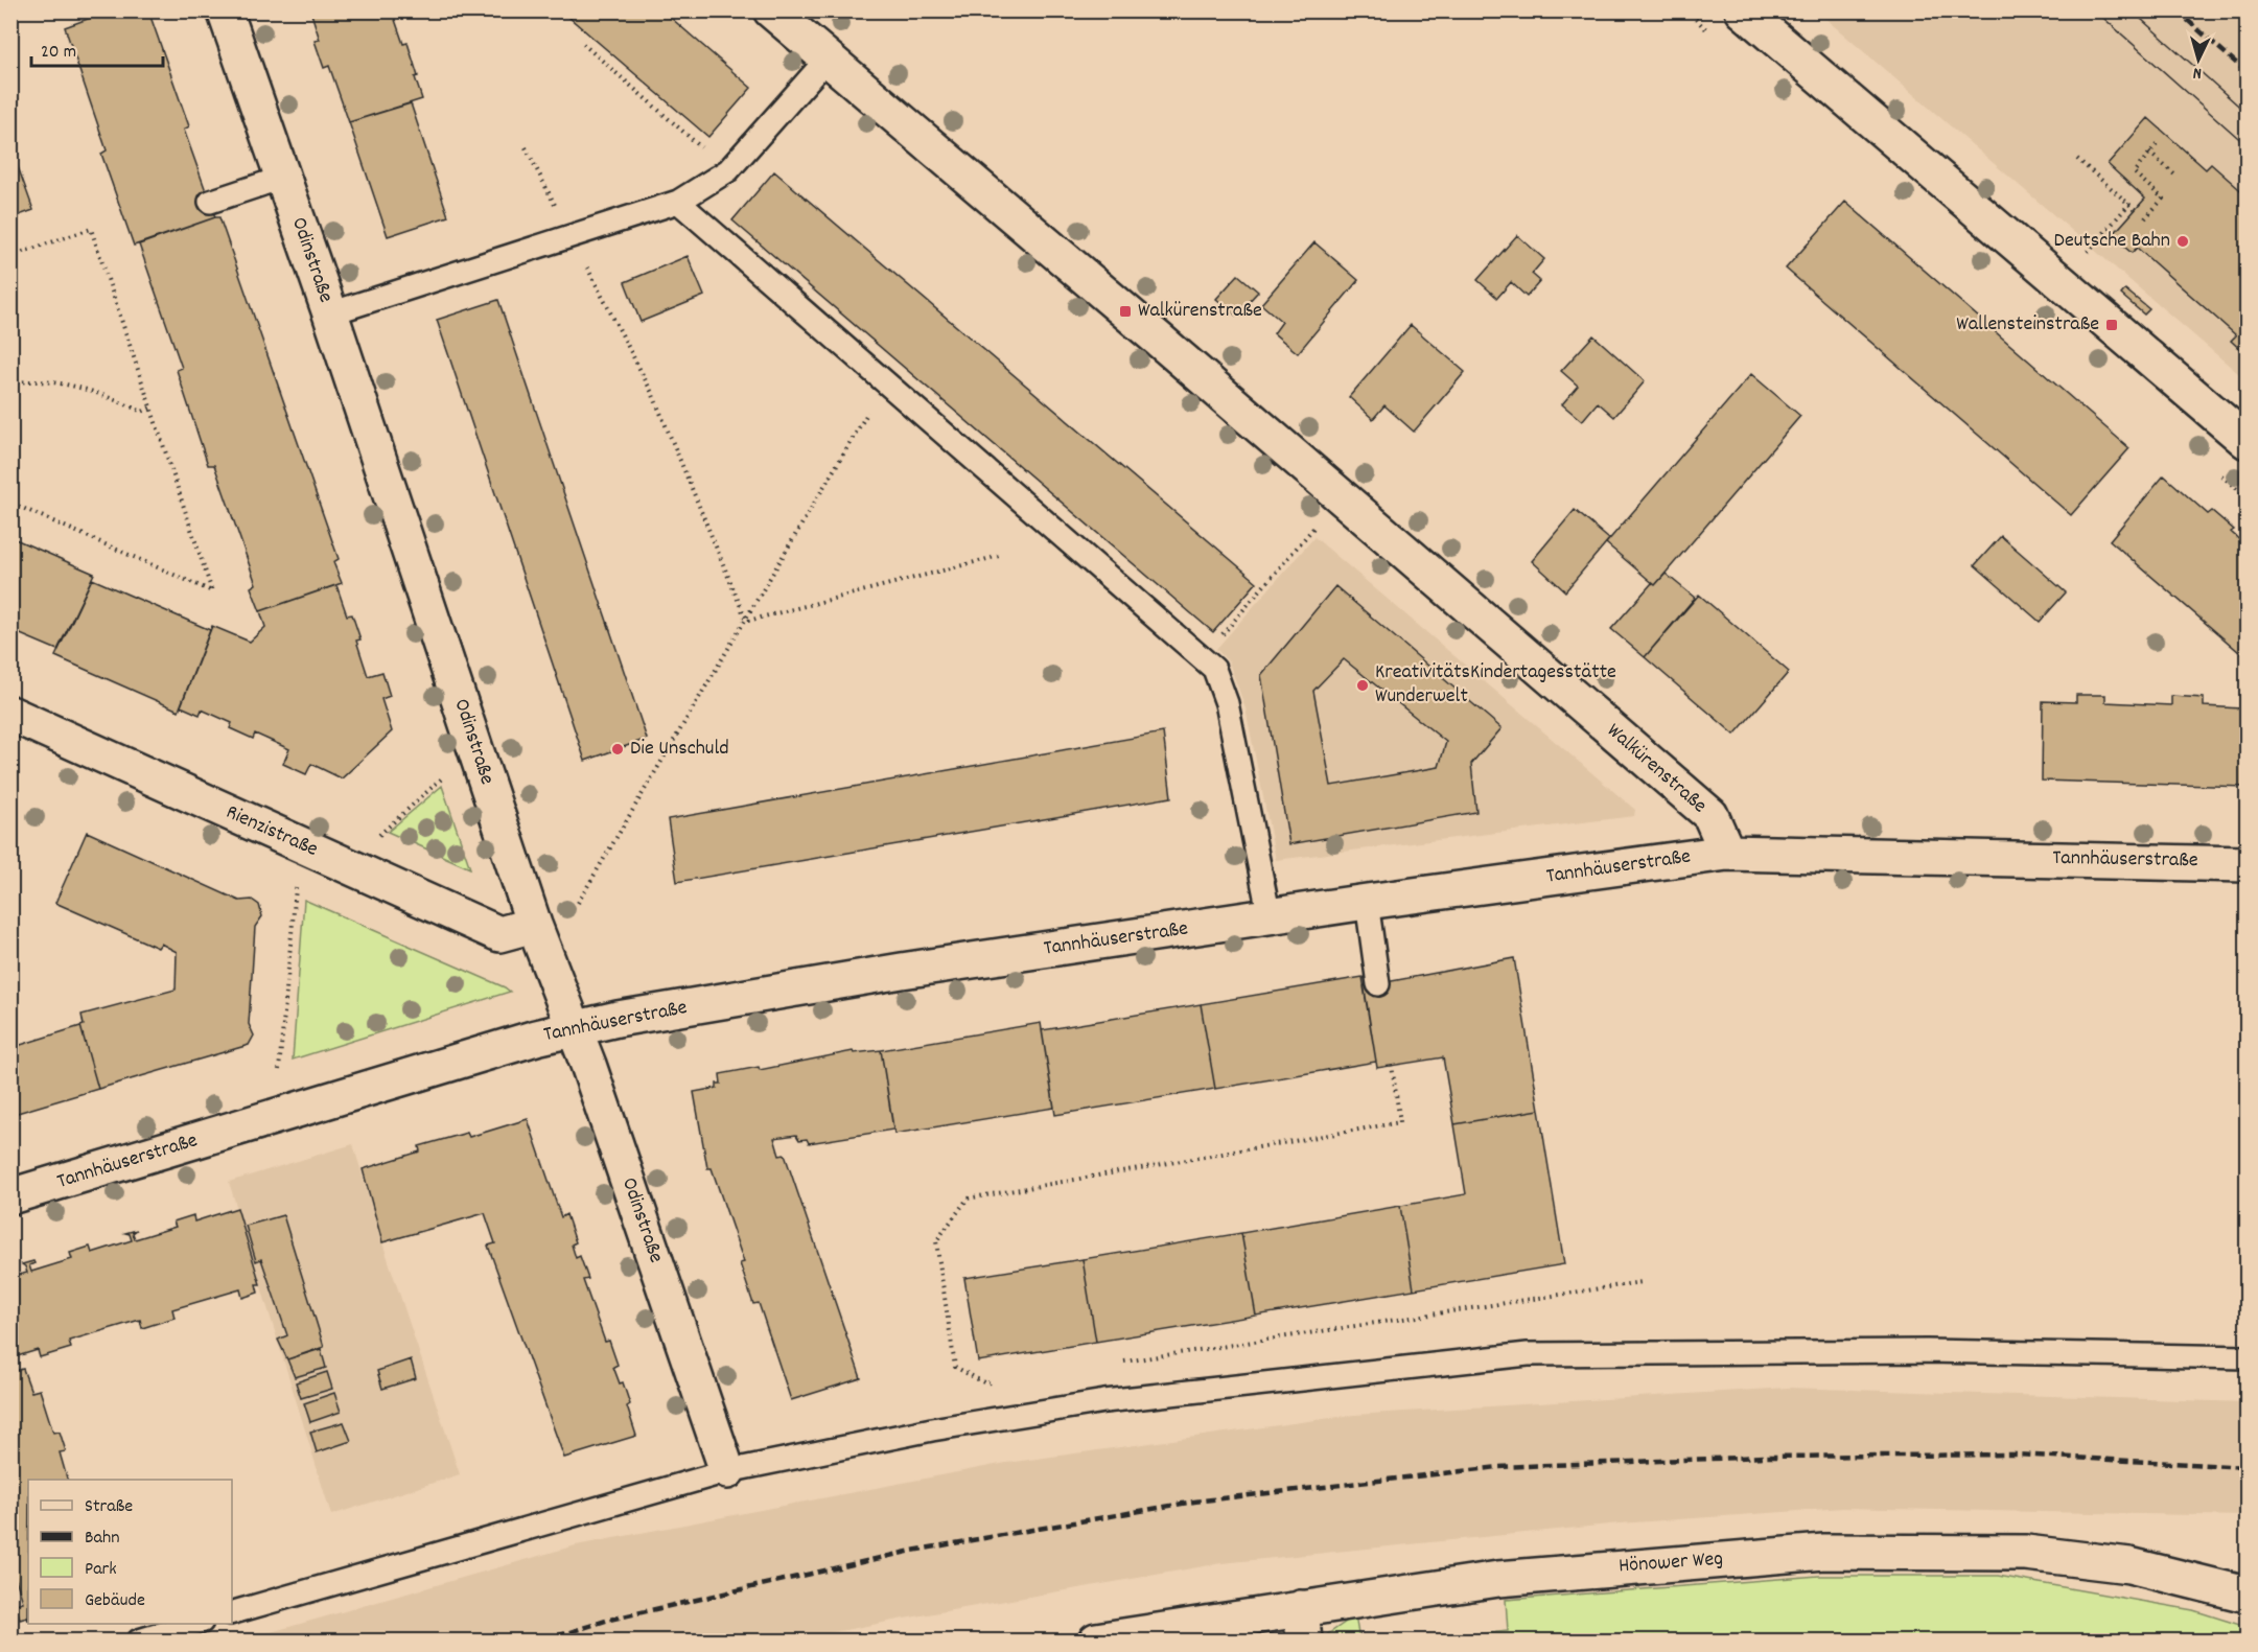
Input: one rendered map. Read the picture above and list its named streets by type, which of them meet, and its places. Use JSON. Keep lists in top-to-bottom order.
{
  "streets": {
    "street": [
      "Odinstraße",
      "Walkürenstraße",
      "Rienzistraße",
      "Tannhäuserstraße",
      "Hönower Weg"
    ]
  },
  "crossings": [
    ["Odinstraße", "Rienzistraße"],
    ["Odinstraße", "Tannhäuserstraße"],
    ["Walkürenstraße", "Tannhäuserstraße"]
  ],
  "places": {
    "other": ["Deutsche Bahn", "KreativitätsKindertagesstätte Wunderwelt", "Die Unschuld"],
    "transit": ["Walkürenstraße", "Wallensteinstraße"]
  },
  "legend": [
    "Straße",
    "Bahn",
    "Park",
    "Gebäude"
  ],
  "scale_bar": "20 m",
  "north": "bottom"
}
